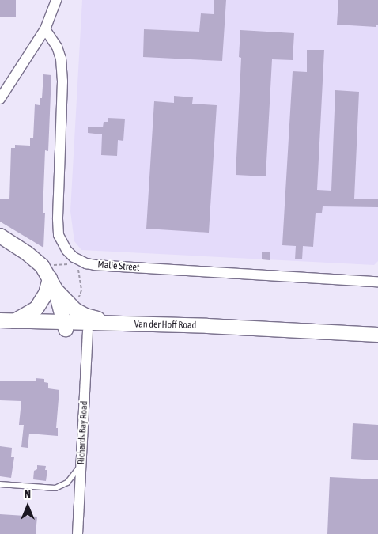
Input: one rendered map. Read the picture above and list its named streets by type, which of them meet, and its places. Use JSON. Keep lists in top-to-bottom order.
{
  "streets": {
    "main road": ["Van der Hoff Road"],
    "street": ["Malie Street", "Richards Bay Road"]
  },
  "crossings": [
    ["Van der Hoff Road", "Richards Bay Road"]
  ],
  "north": "top"
}
